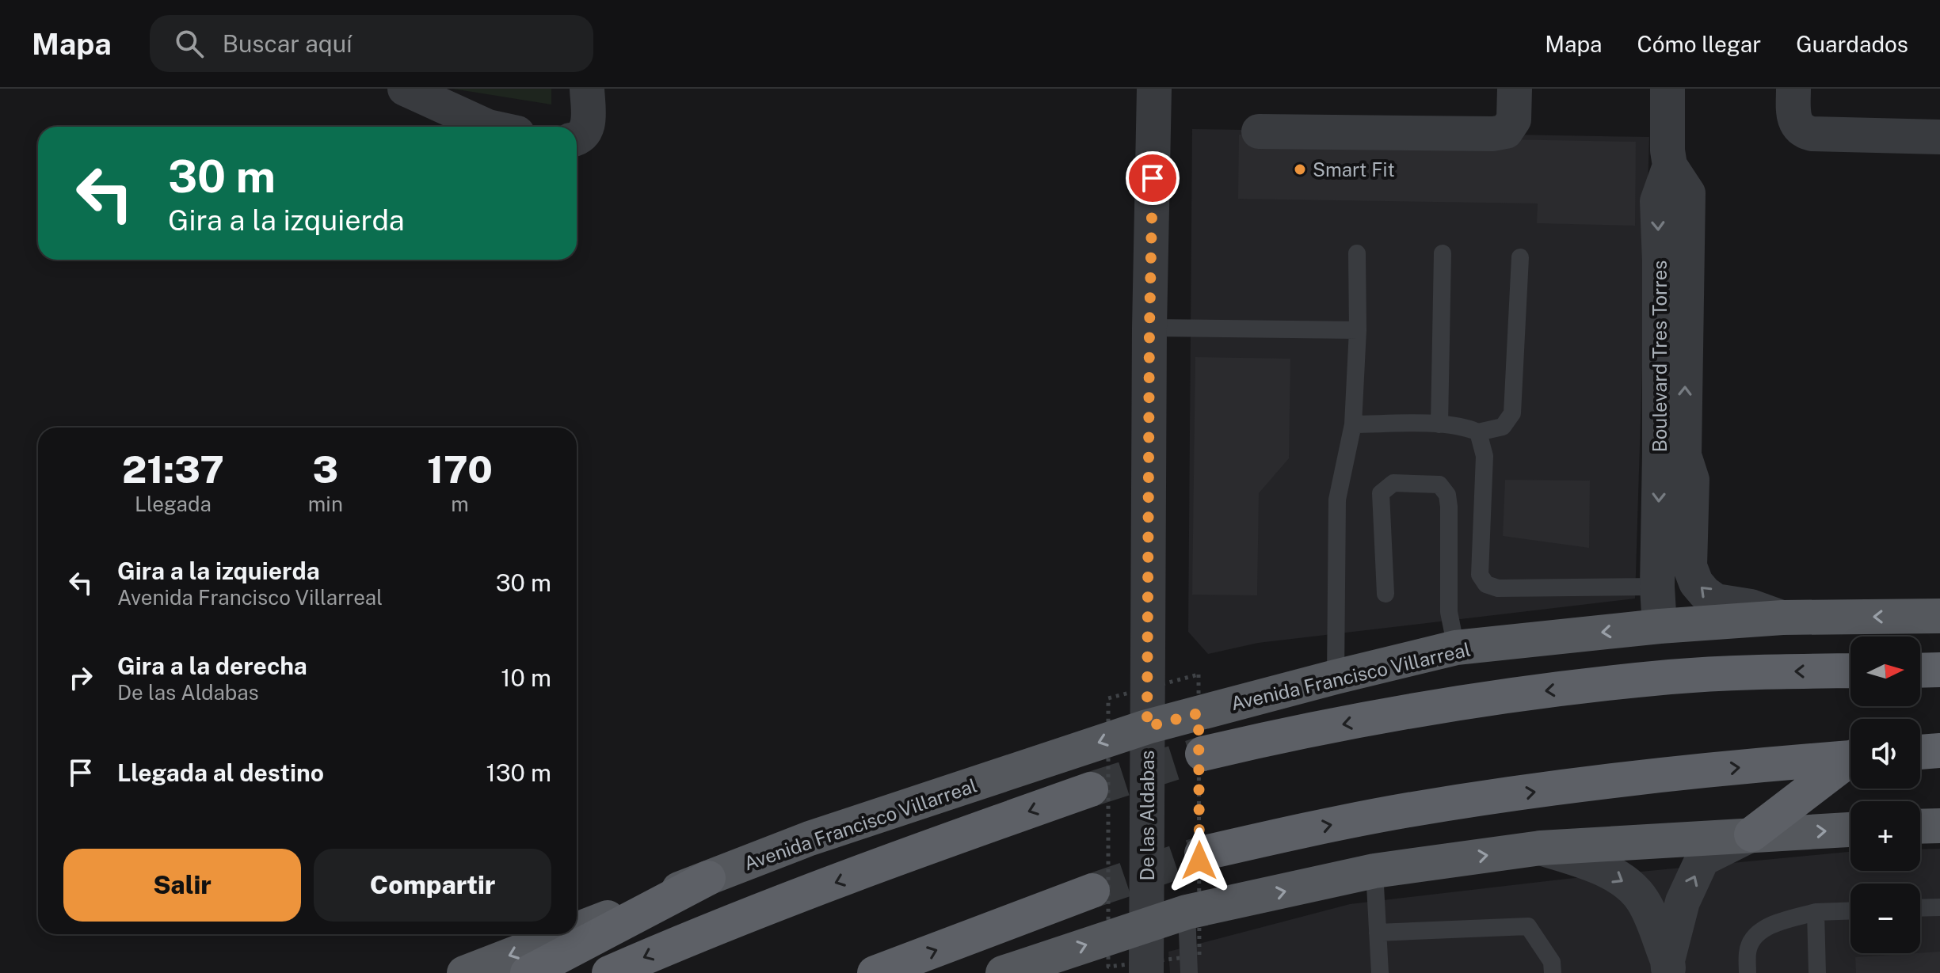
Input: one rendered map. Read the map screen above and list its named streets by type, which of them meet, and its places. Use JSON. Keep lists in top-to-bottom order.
{
  "streets": {
    "main road": ["Avenida Francisco Villarreal"],
    "street": ["Boulevard Tres Torres", "De las Aldabas"]
  },
  "crossings": [
    ["Boulevard Tres Torres", "Avenida Francisco Villarreal"],
    ["Avenida Francisco Villarreal", "De las Aldabas"]
  ],
  "places": ["Smart Fit"],
  "north": "right",
  "page": {
    "header": "Mapa",
    "search": "Buscar aquí",
    "nav": ["Mapa", "Cómo llegar", "Guardados"],
    "turn": ["30 m", "Gira a la izquierda"],
    "eta": [
      "21:37",
      "Llegada",
      "3",
      "min",
      "170",
      "m"
    ],
    "list": [
      {
        "name": "Gira a la izquierda",
        "note": "Avenida Francisco Villarreal",
        "value": "30 m"
      },
      {
        "name": "Gira a la derecha",
        "note": "De las Aldabas",
        "value": "10 m"
      },
      {
        "name": "Llegada al destino",
        "value": "130 m"
      }
    ],
    "map_buttons": ["+", "−"],
    "buttons": ["Salir", "Compartir"]
  }
}
